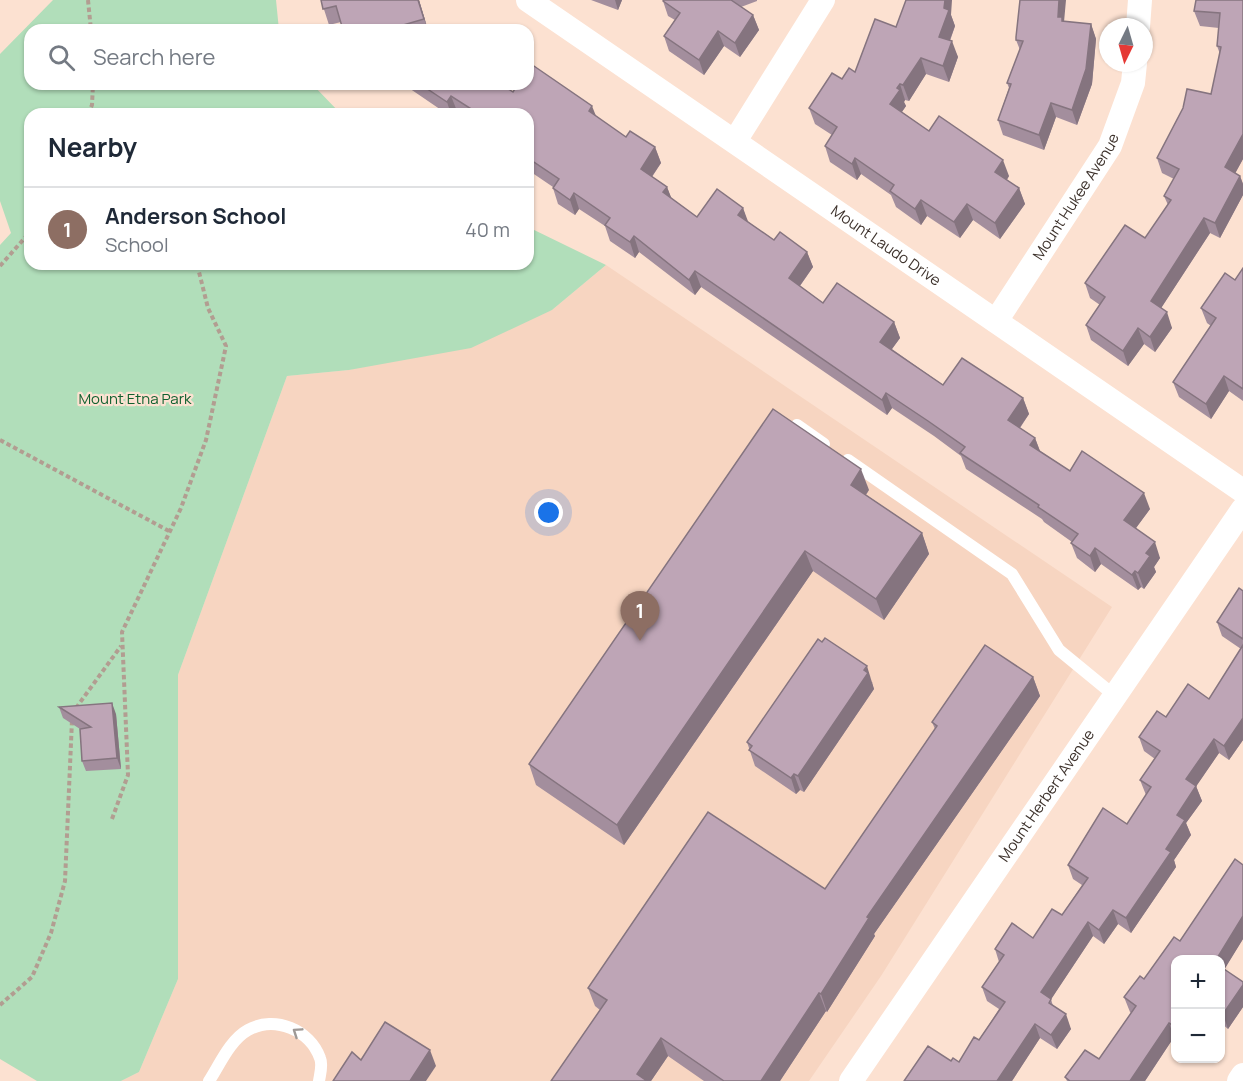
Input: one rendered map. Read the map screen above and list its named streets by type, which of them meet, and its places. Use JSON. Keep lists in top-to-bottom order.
{
  "streets": {
    "street": ["Mount Hukee Avenue", "Mount Laudo Drive", "Mount Herbert Avenue"]
  },
  "crossings": [
    ["Mount Hukee Avenue", "Mount Laudo Drive"]
  ],
  "parks": ["Mount Etna Park"],
  "north": "bottom",
  "page": {
    "search": "Search here",
    "heading": "Nearby",
    "list": [
      {
        "mark": "1",
        "name": "Anderson School",
        "note": "School",
        "value": "40 m"
      }
    ],
    "pins": "1",
    "map_buttons": ["+", "−"]
  }
}
